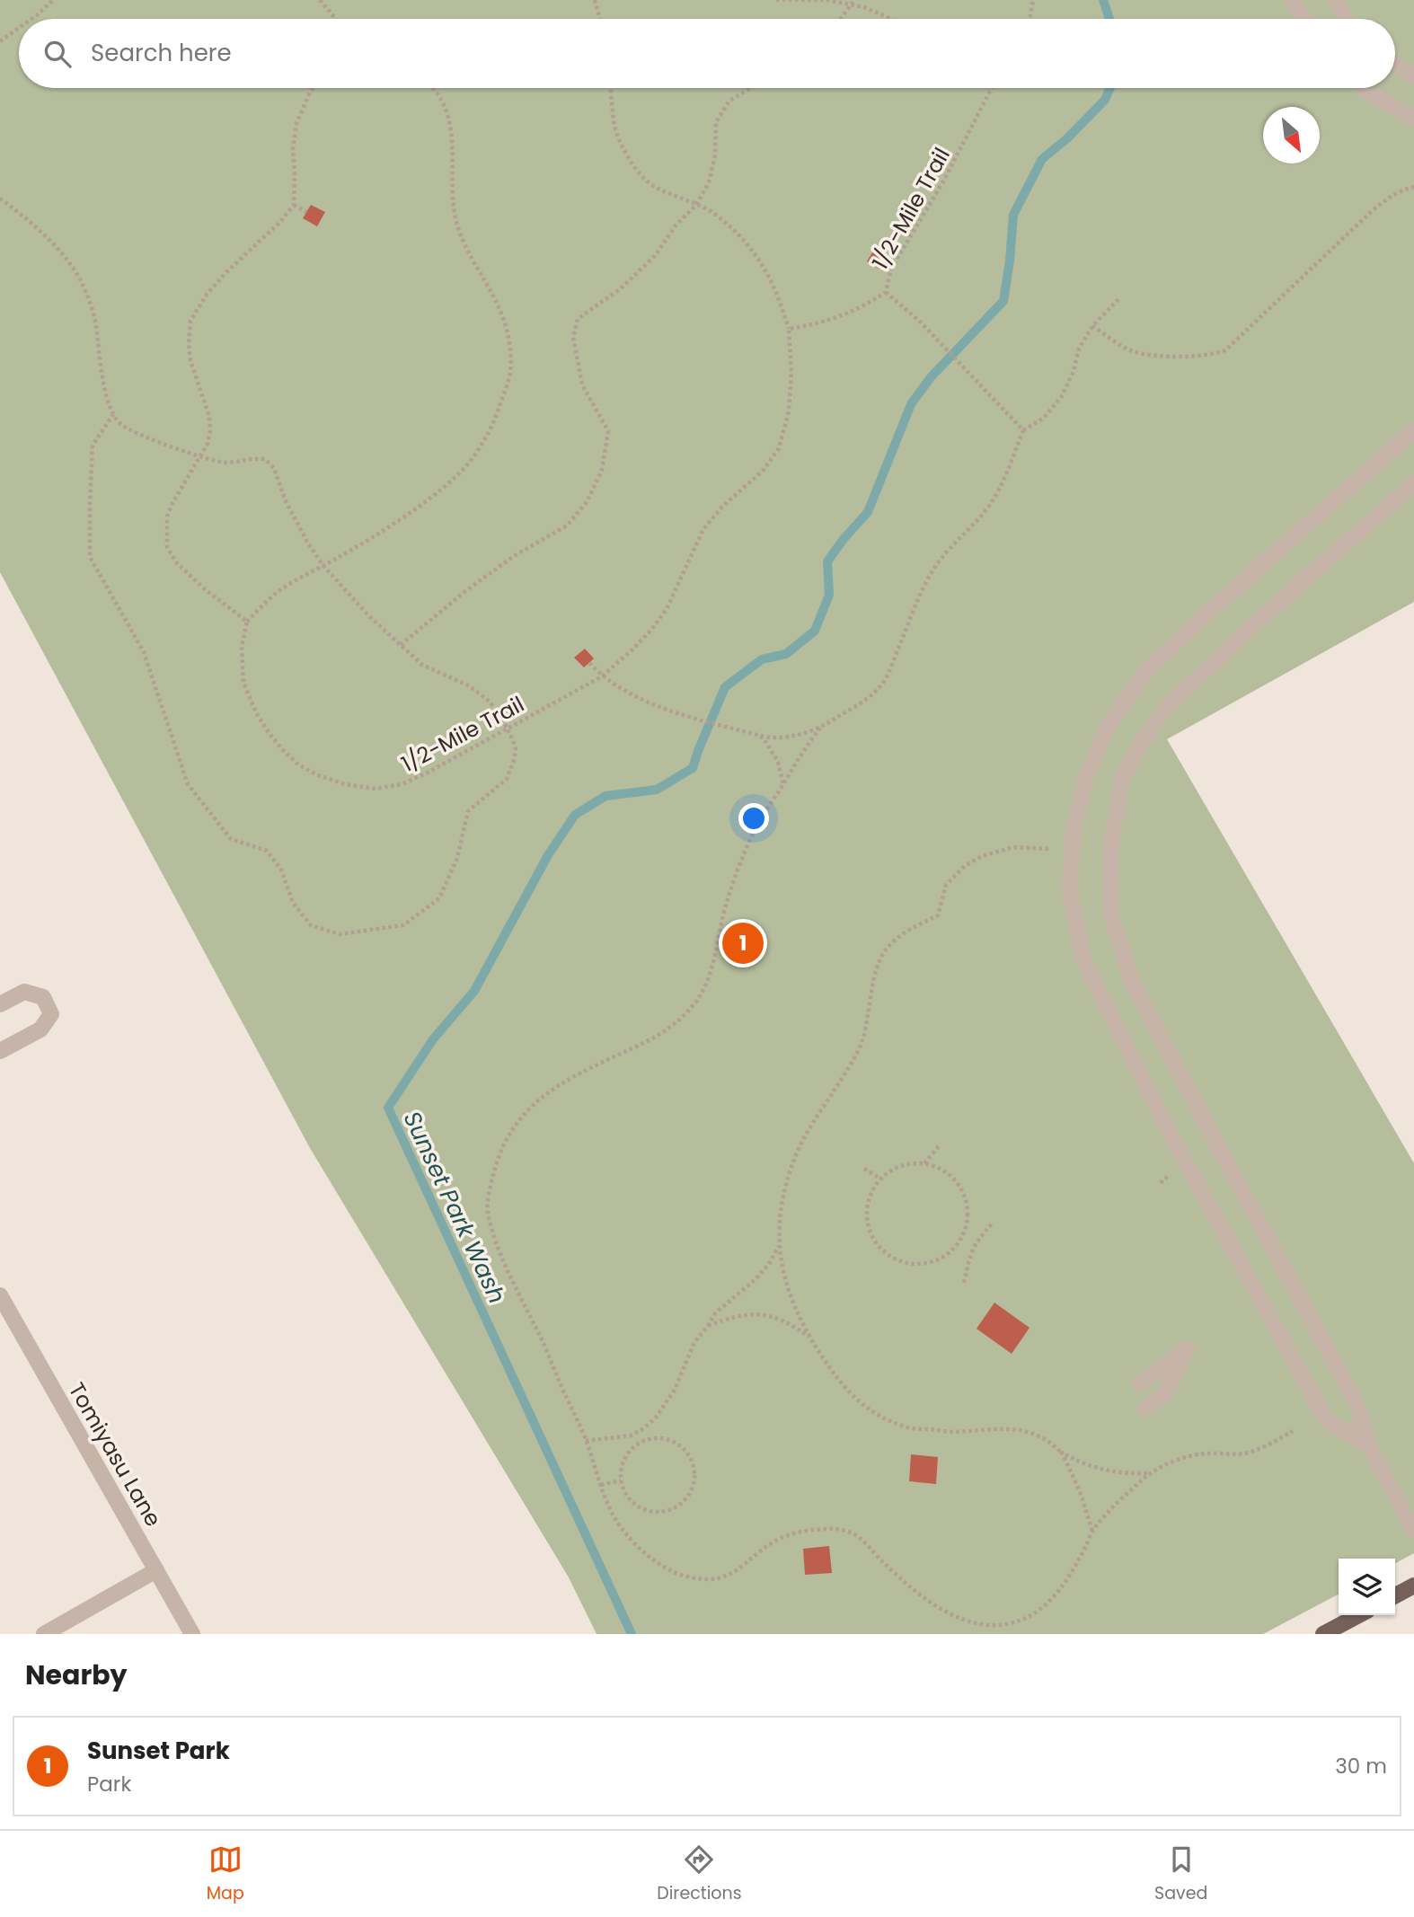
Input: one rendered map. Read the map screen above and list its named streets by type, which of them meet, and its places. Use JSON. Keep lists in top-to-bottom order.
{
  "streets": {
    "street": ["Tomiyasu Lane"],
    "path": ["1/2-Mile Trail"]
  },
  "water": ["Sunset Park Wash"],
  "north": "bottom right",
  "page": {
    "search": "Search here",
    "pins": "1",
    "heading": "Nearby",
    "list": [
      {
        "mark": "1",
        "name": "Sunset Park",
        "note": "Park",
        "value": "30 m"
      }
    ],
    "nav": ["Map", "Directions", "Saved"]
  }
}
